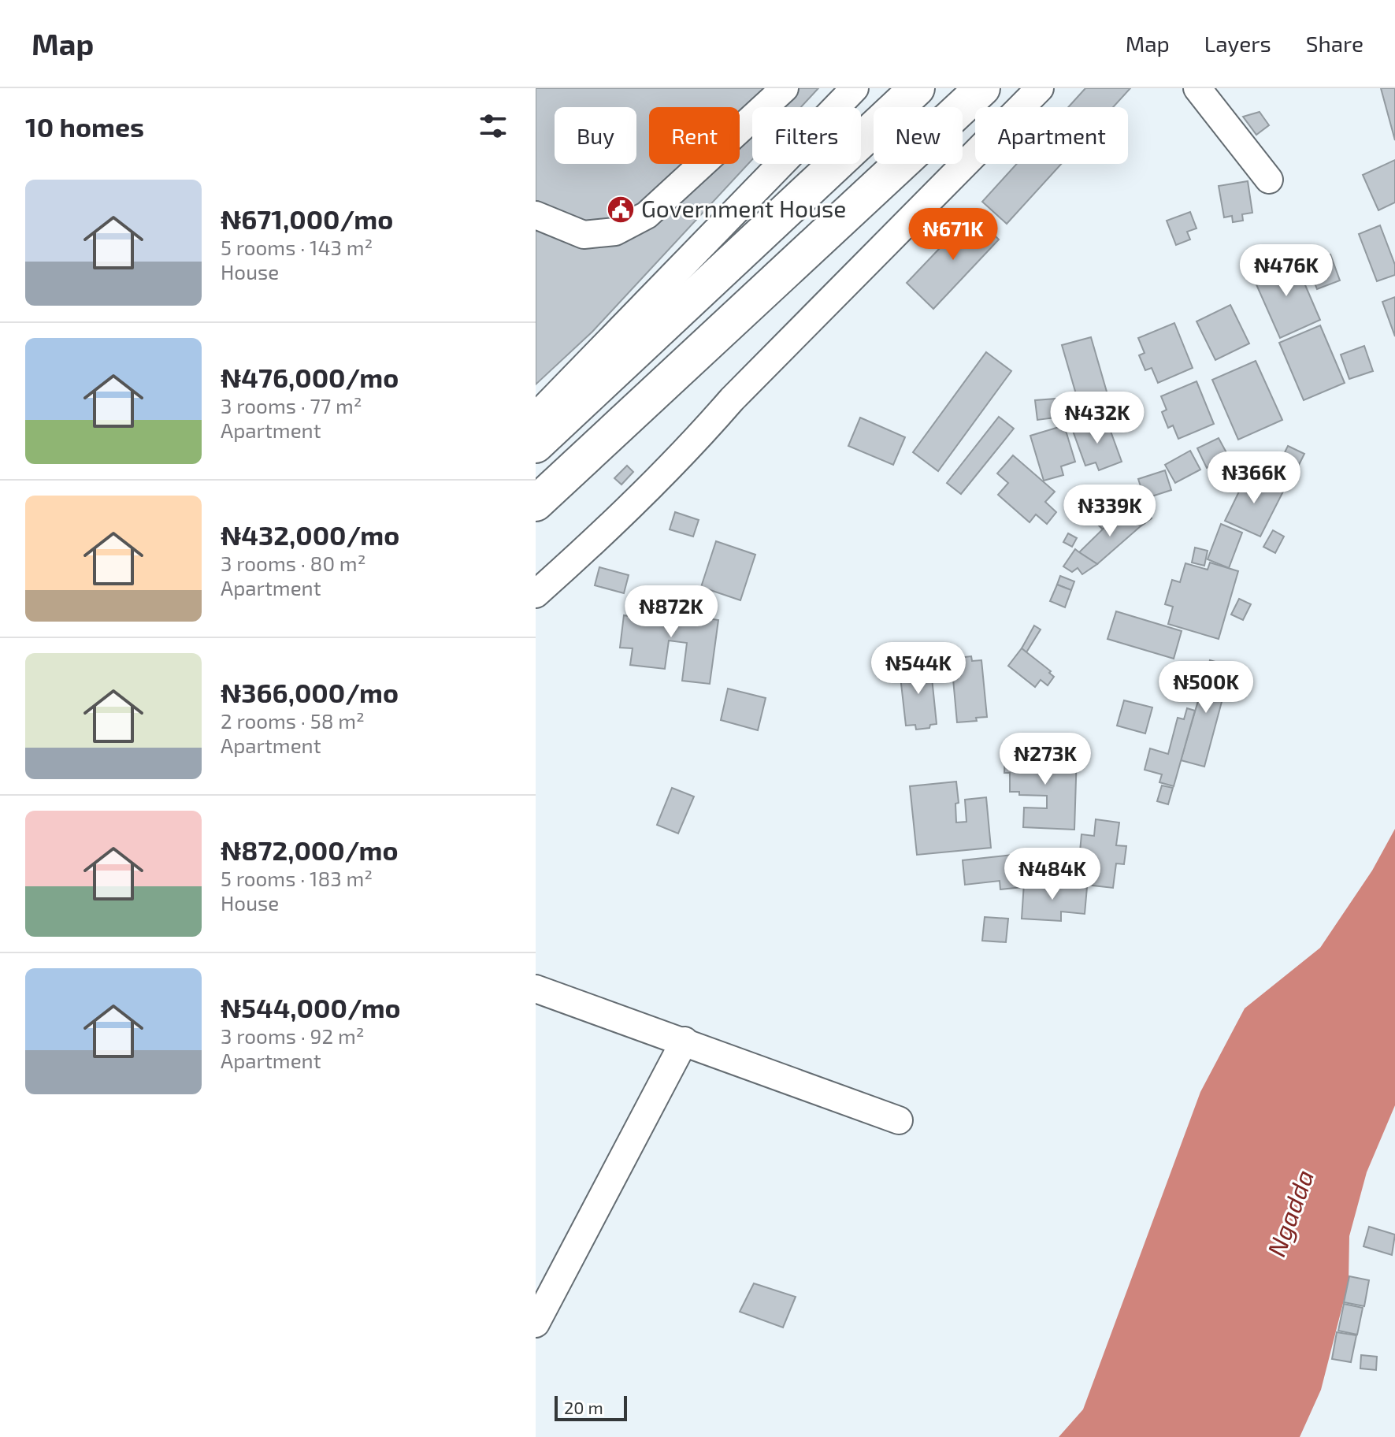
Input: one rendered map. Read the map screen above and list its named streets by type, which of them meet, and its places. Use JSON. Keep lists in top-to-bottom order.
{
  "water": ["Ngadda"],
  "places": {
    "public building": ["Government House"]
  },
  "scale_bar": "20 m",
  "page": {
    "header": "Map",
    "nav": ["Map", "Layers", "Share"],
    "heading": "10 homes",
    "chip": [
      "Buy",
      "Rent",
      "Filters",
      "New",
      "Apartment"
    ],
    "list": [
      {
        "name": "₦671,000/mo",
        "note": "5 rooms · 143 m² · House"
      },
      {
        "name": "₦476,000/mo",
        "note": "3 rooms · 77 m² · Apartment"
      },
      {
        "name": "₦432,000/mo",
        "note": "3 rooms · 80 m² · Apartment"
      },
      {
        "name": "₦366,000/mo",
        "note": "2 rooms · 58 m² · Apartment"
      },
      {
        "name": "₦872,000/mo",
        "note": "5 rooms · 183 m² · House"
      },
      {
        "name": "₦544,000/mo",
        "note": "3 rooms · 92 m² · Apartment"
      }
    ],
    "price": [
      "₦671K",
      "₦476K",
      "₦432K",
      "₦366K",
      "₦339K",
      "₦872K",
      "₦544K",
      "₦500K",
      "₦273K",
      "₦484K"
    ],
    "scale": "20 m"
  }
}
